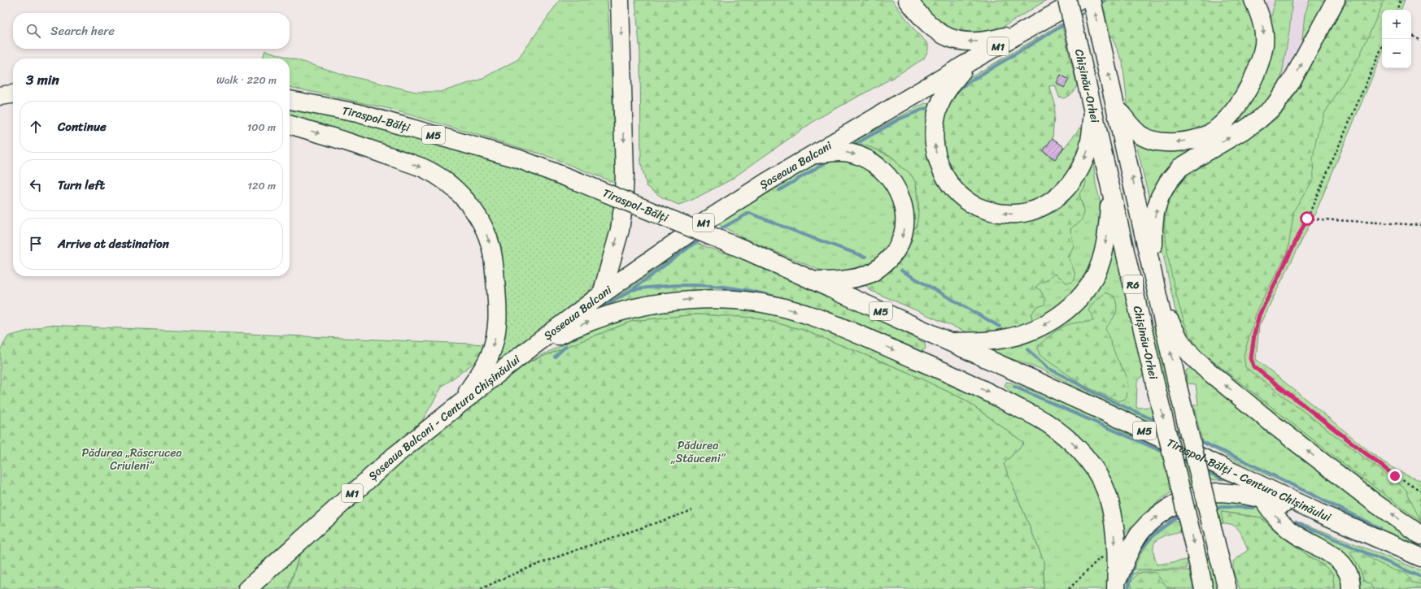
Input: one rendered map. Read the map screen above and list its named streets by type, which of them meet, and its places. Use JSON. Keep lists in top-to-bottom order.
{
  "streets": {
    "highway": [
      "M1",
      "Chișinău-Orhei",
      "Tiraspol-Bălți",
      "M5",
      "Șoseaua Balcani",
      "R6",
      "Șoseaua Balcani - Centura Chișinăului",
      "Tiraspol-Bălți - Centura Chișinăului"
    ]
  },
  "crossings": [
    ["Tiraspol-Bălți", "Tiraspol-Bălți - Centura Chișinăului"],
    ["Șoseaua Balcani", "Șoseaua Balcani - Centura Chișinăului"]
  ],
  "parks": ["Pădurea „Stăuceni”", "Pădurea „Răscrucea Criuleni”"],
  "page": {
    "map_buttons": ["+", "−"],
    "search": "Search here",
    "heading": ["3 min", "Walk · 220 m"],
    "list": [
      ["Continue", "100 m"],
      ["Turn left", "120 m"],
      "Arrive at destination"
    ]
  }
}
